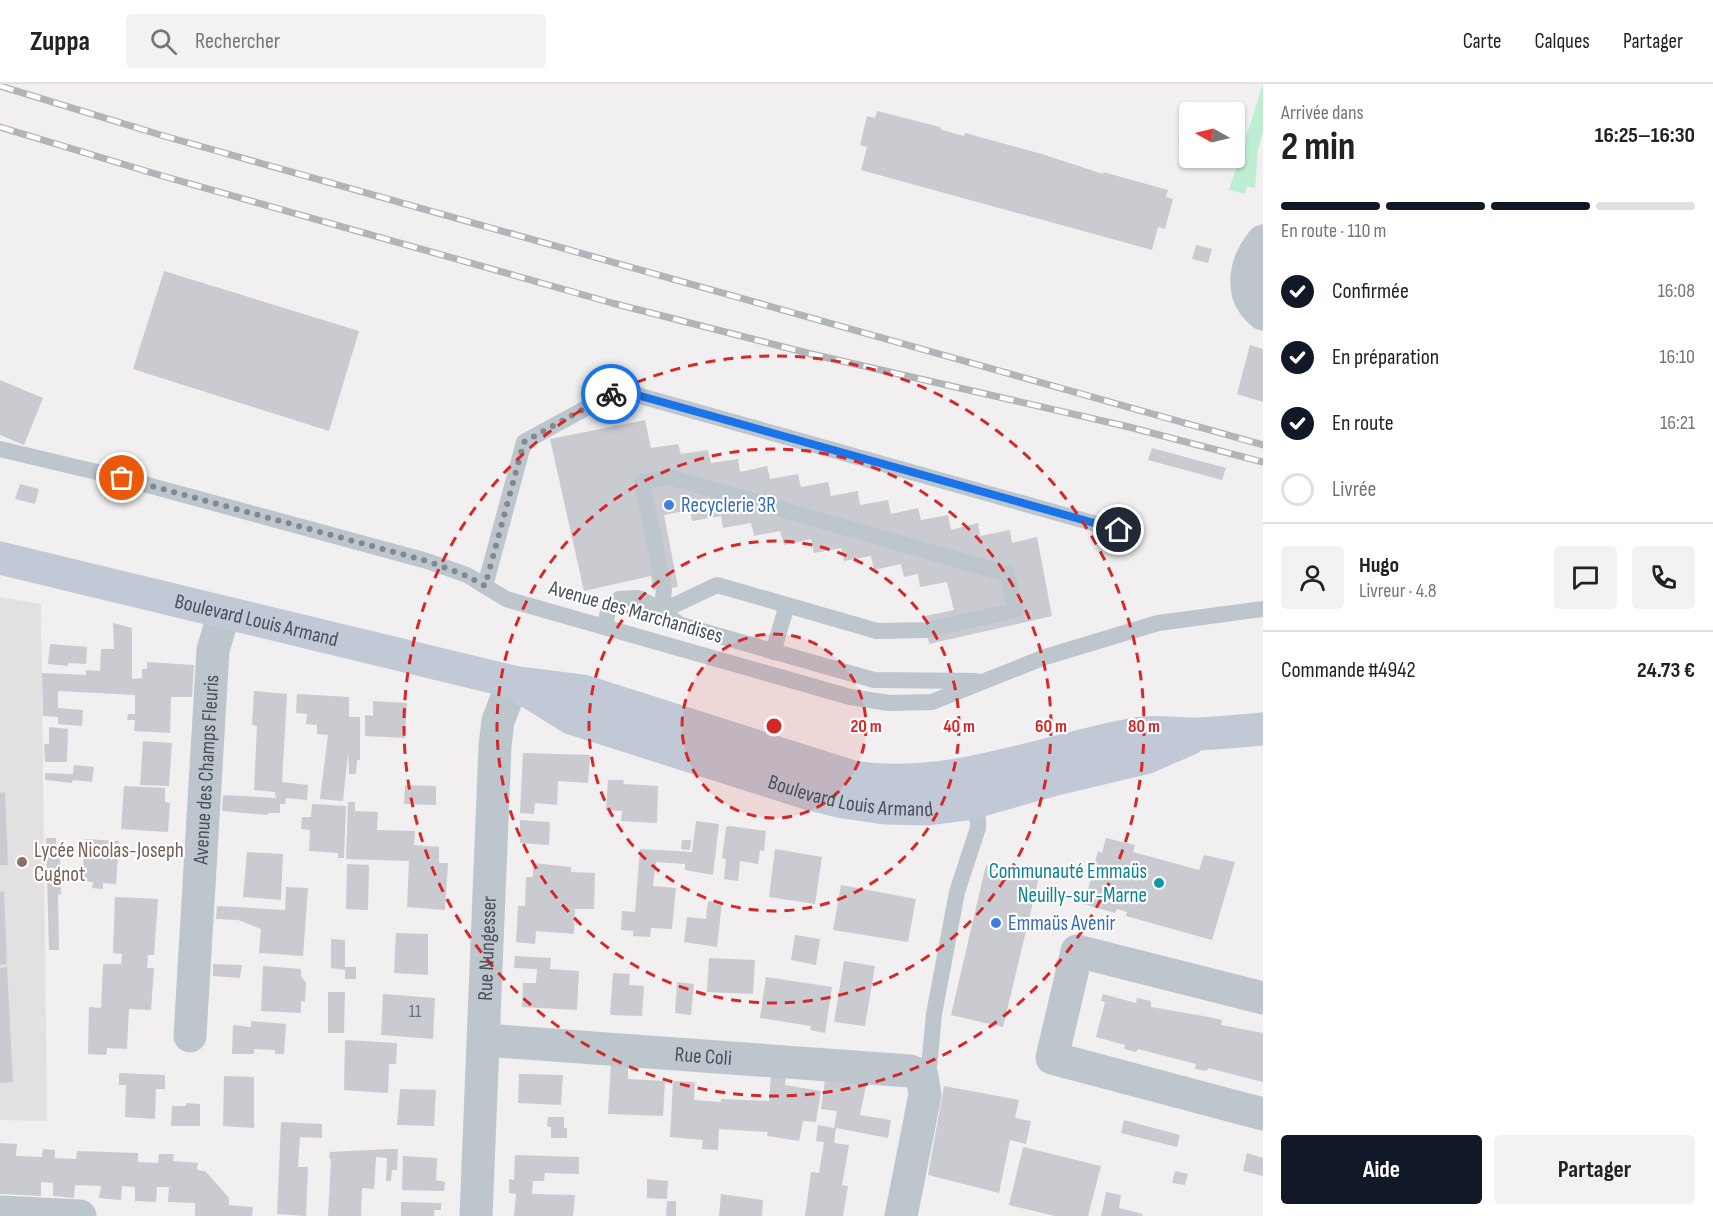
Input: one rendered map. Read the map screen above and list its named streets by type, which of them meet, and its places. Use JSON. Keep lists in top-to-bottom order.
{
  "streets": {
    "main road": ["Boulevard Louis Armand"],
    "street": ["Avenue des Champs Fleuris", "Rue Nungesser", "Rue Coli"],
    "lane": ["Avenue des Marchandises"]
  },
  "crossings": [
    ["Boulevard Louis Armand", "Avenue des Champs Fleuris"],
    ["Boulevard Louis Armand", "Rue Nungesser"],
    ["Rue Nungesser", "Rue Coli"]
  ],
  "places": [
    "Recyclerie 3R",
    "Lycée Nicolas-Joseph Cugnot",
    "Communauté Emmaüs Neuilly-sur-Marne",
    "Emmaüs Avenir"
  ],
  "house_numbers": ["11"],
  "north": "left",
  "page": {
    "header": "Zuppa",
    "search": "Rechercher",
    "nav": ["Carte", "Calques", "Partager"],
    "heading": ["2 min", "Arrivée dans", "16:25–16:30"],
    "panel": [
      "Hugo",
      "Livreur · 4.8",
      "Commande #4942",
      "24.73 €"
    ],
    "bar": "En route · 110 m",
    "list": [
      ["Confirmée", "16:08"],
      ["En préparation", "16:10"],
      ["En route", "16:21"],
      "Livrée"
    ],
    "buttons": ["Aide", "Partager"]
  },
  "rings": [
    "20 m",
    "40 m",
    "60 m",
    "80 m"
  ]
}
